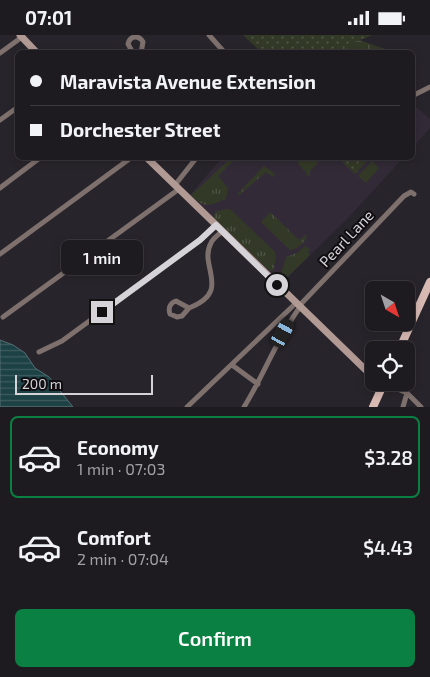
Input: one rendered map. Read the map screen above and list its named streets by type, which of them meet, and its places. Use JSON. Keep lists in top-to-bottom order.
{
  "streets": {
    "street": ["Pearl Lane"]
  },
  "scale_bar": "200 m",
  "north": "bottom right",
  "page": {
    "status": "07:01",
    "banner": ["Maravista Avenue Extension", "Dorchester Street"],
    "bubble": "1 min",
    "scale": "200 m",
    "list": [
      {
        "name": "Economy",
        "note": "1 min · 07:03",
        "value": "$3.28"
      },
      {
        "name": "Comfort",
        "note": "2 min · 07:04",
        "value": "$4.43"
      }
    ],
    "buttons": "Confirm"
  }
}
